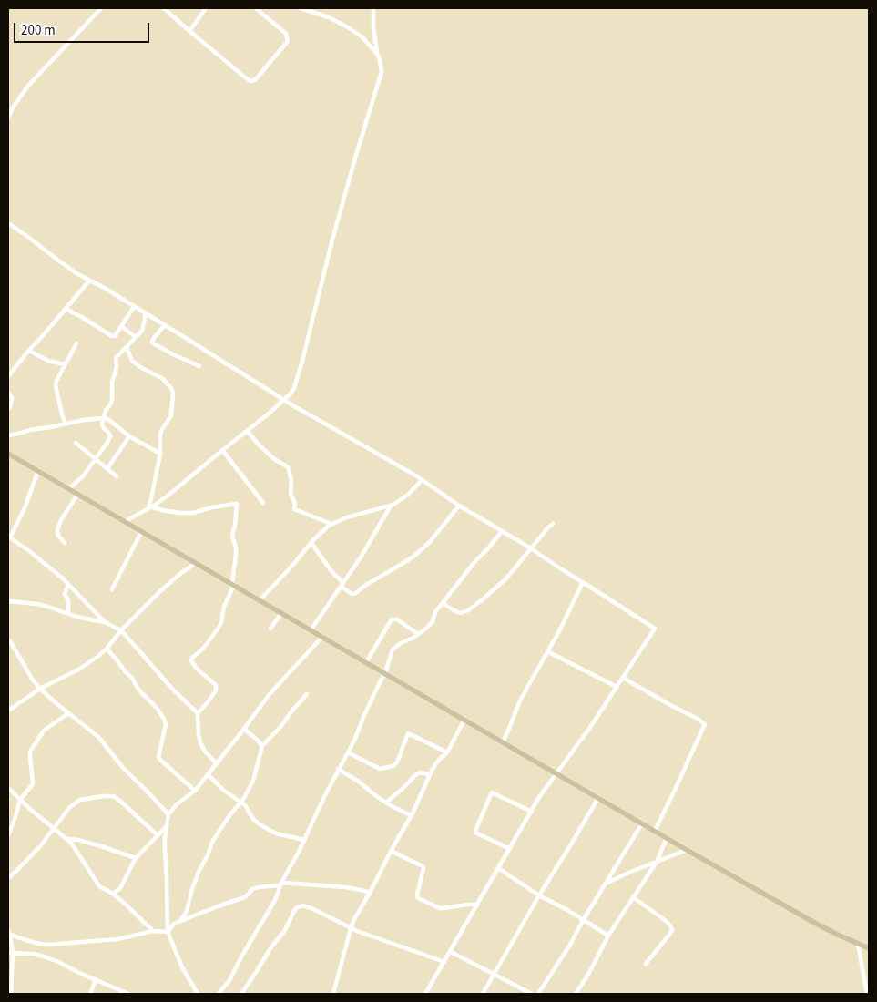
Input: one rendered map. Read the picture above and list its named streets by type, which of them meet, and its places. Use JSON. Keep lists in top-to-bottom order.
{
  "scale_bar": "200 m"
}
